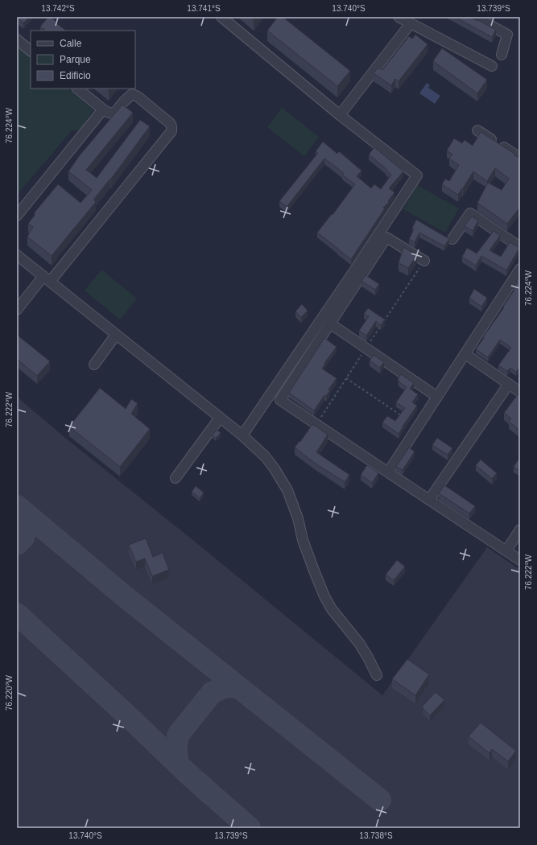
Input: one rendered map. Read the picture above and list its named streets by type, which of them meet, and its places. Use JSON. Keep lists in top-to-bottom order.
{
  "legend": ["Calle", "Parque", "Edificio"],
  "coordinates": [
    "13.742°S",
    "13.741°S",
    "13.740°S",
    "13.739°S",
    "76.224°W",
    "76.222°W",
    "76.220°W",
    "13.738°S"
  ]
}
